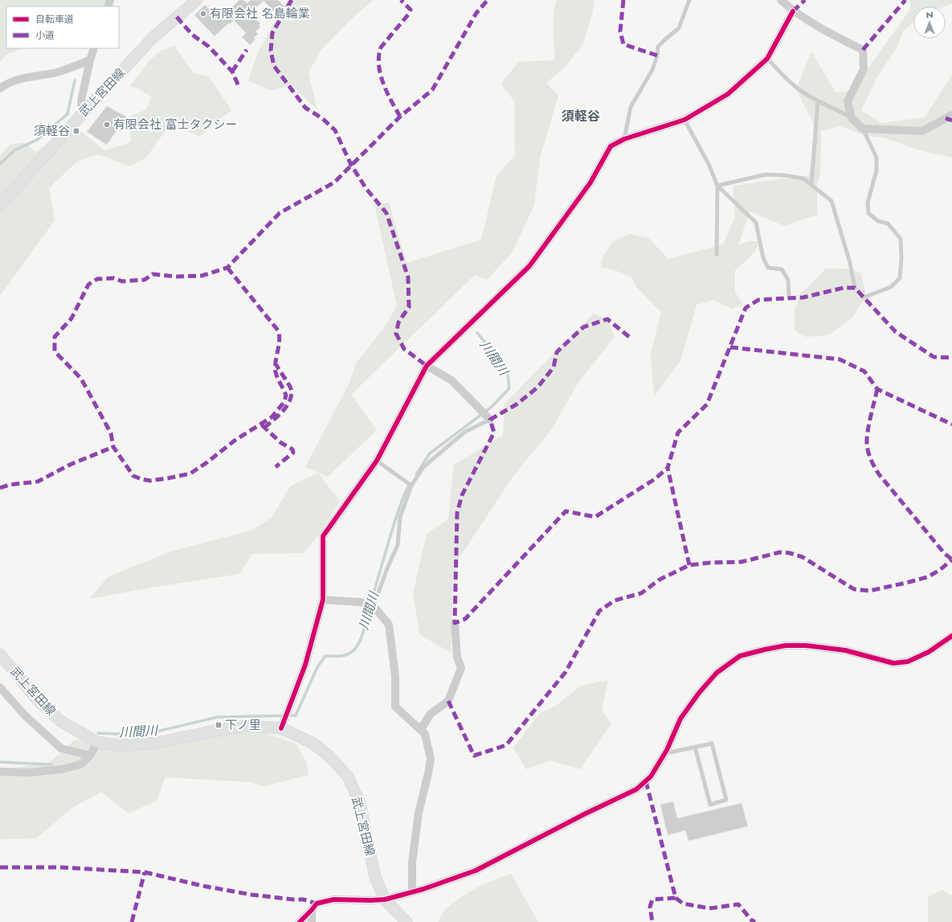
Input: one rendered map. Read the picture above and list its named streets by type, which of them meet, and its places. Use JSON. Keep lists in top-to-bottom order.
{
  "streets": {
    "main road": ["武上宮田線"]
  },
  "districts": ["須軽谷"],
  "water": ["川間川"],
  "places": {
    "other": ["有限会社 名島輪業", "有限会社 富士タクシー"],
    "transit": ["須軽谷", "下ノ里"]
  },
  "legend": ["自転車道", "小道"],
  "north": "top"
}
